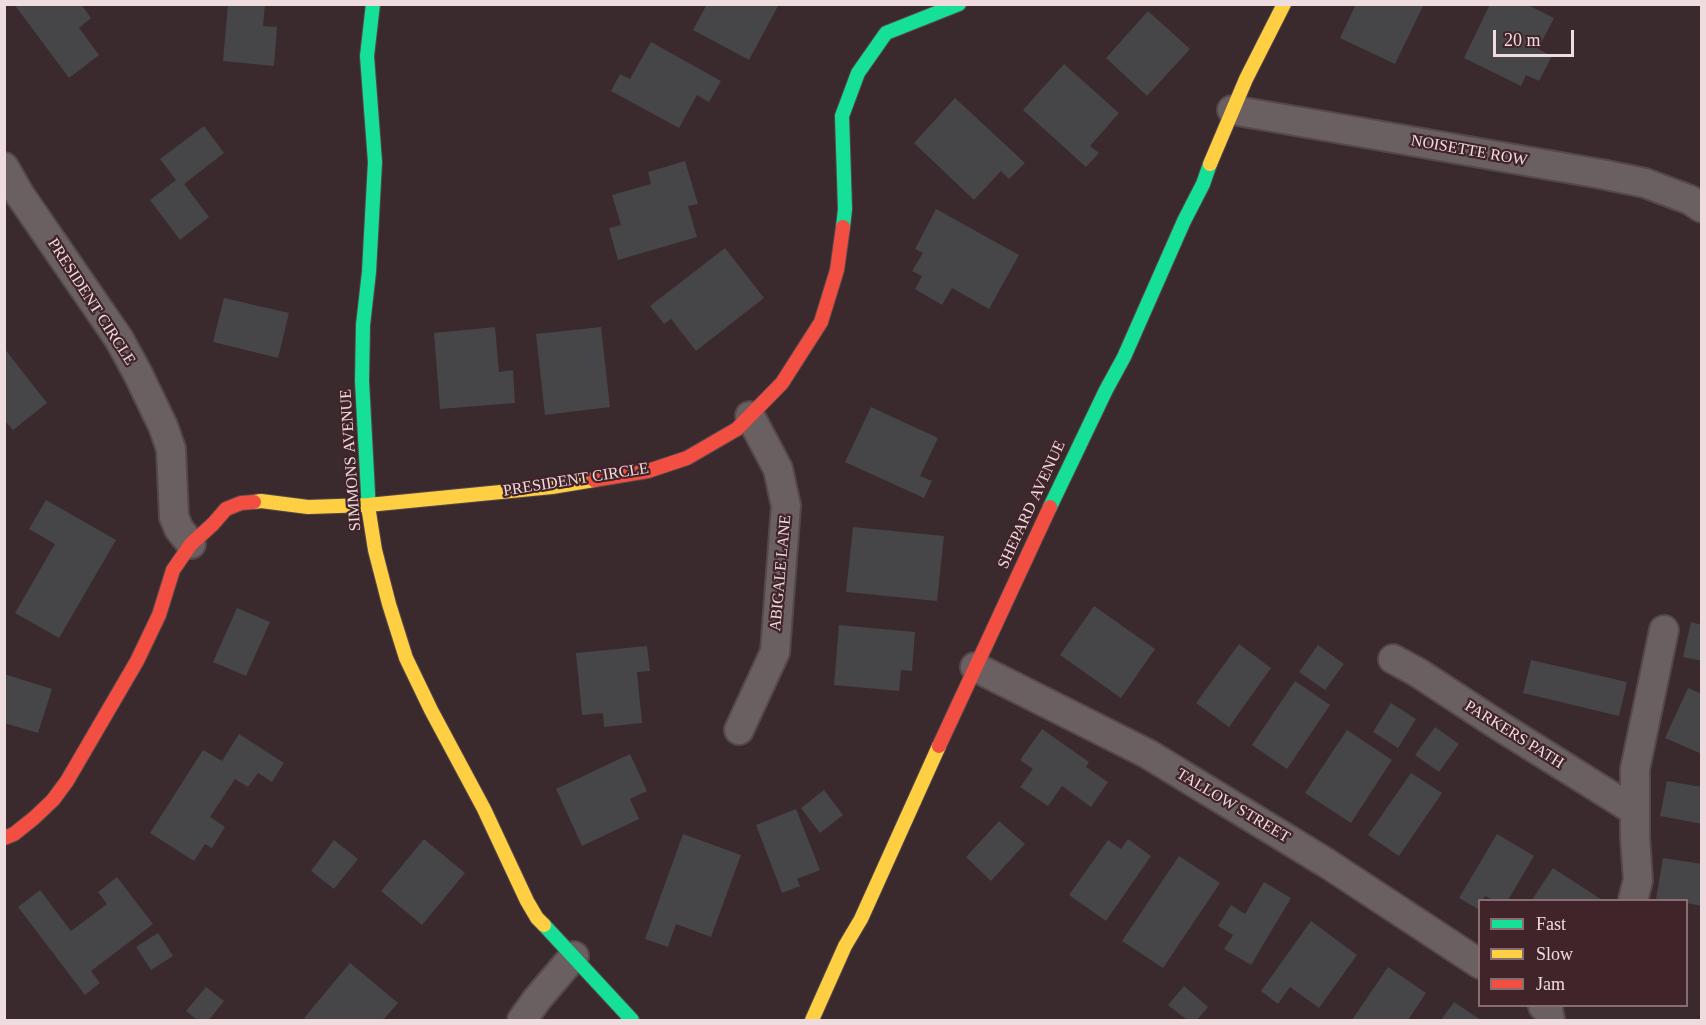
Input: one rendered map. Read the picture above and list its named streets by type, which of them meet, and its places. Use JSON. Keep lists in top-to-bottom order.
{
  "streets": {
    "street": [
      "NOISETTE ROW",
      "PRESIDENT CIRCLE",
      "SIMMONS AVENUE",
      "SHEPARD AVENUE",
      "ABIGALE LANE",
      "PARKERS PATH",
      "TALLOW STREET"
    ]
  },
  "crossings": [
    ["NOISETTE ROW", "SHEPARD AVENUE"],
    ["PRESIDENT CIRCLE", "SIMMONS AVENUE"],
    ["PRESIDENT CIRCLE", "ABIGALE LANE"],
    ["SHEPARD AVENUE", "TALLOW STREET"]
  ],
  "legend": ["Fast", "Slow", "Jam"],
  "scale_bar": "20 m"
}
